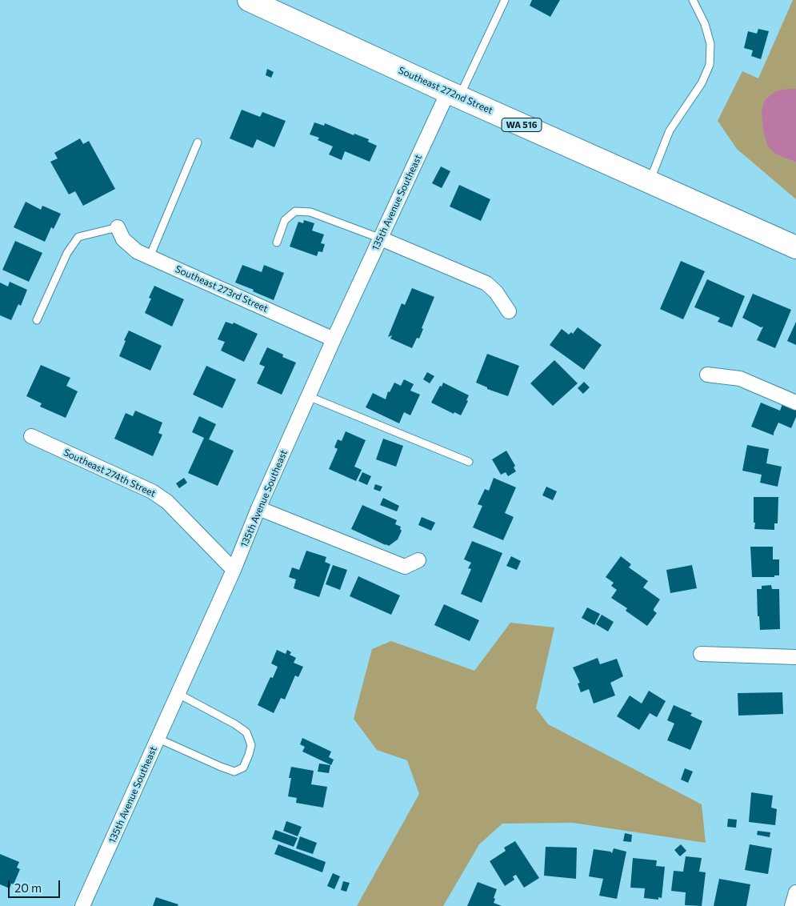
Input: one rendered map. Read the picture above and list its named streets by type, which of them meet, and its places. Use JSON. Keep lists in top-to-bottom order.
{
  "streets": {
    "main road": ["Southeast 272nd Street", "WA 516"],
    "street": ["135th Avenue Southeast", "Southeast 273rd Street", "Southeast 274th Street"]
  },
  "crossings": [
    ["Southeast 272nd Street", "135th Avenue Southeast"],
    ["135th Avenue Southeast", "Southeast 273rd Street"],
    ["135th Avenue Southeast", "Southeast 274th Street"]
  ],
  "scale_bar": "20 m"
}
